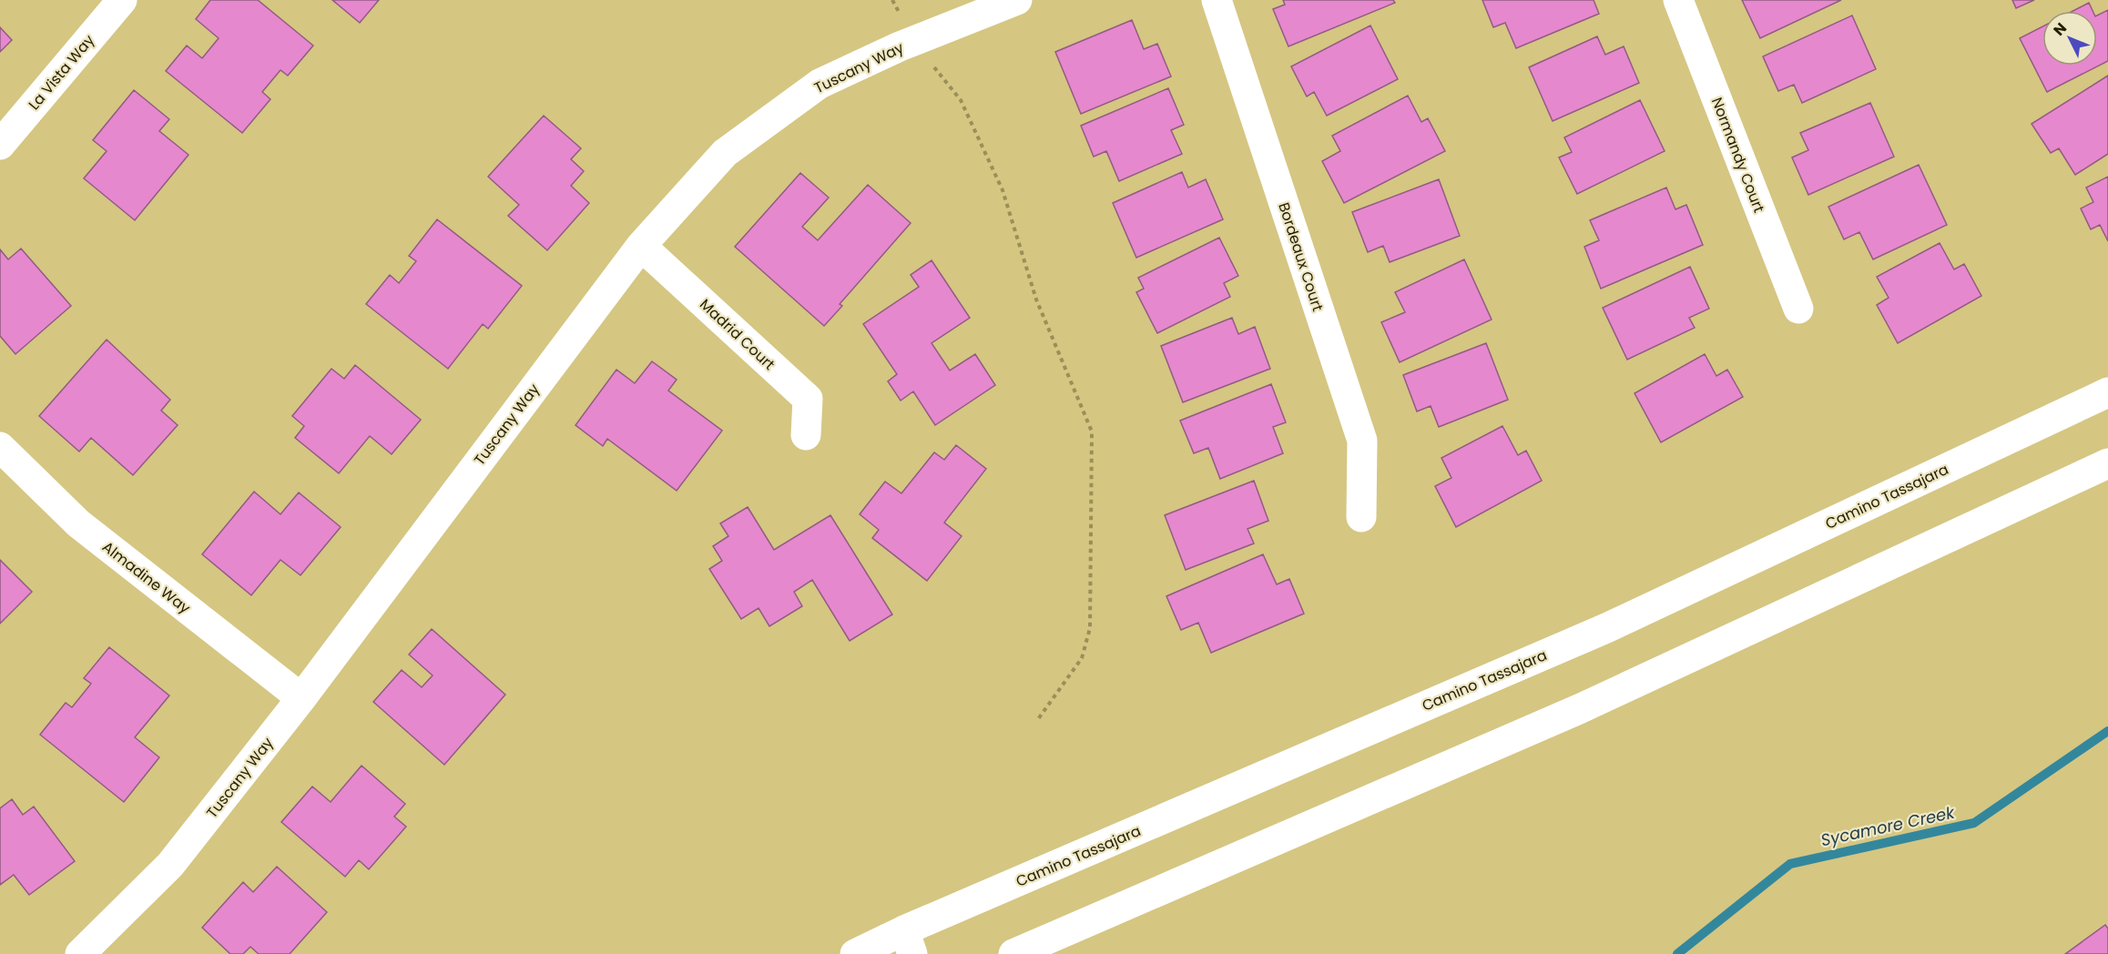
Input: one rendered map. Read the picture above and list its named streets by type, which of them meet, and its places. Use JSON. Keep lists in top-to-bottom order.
{
  "streets": {
    "street": [
      "Tuscany Way",
      "La Vista Way",
      "Normandy Court",
      "Bordeaux Court",
      "Madrid Court",
      "Camino Tassajara",
      "Almadine Way"
    ]
  },
  "crossings": [
    ["Tuscany Way", "Madrid Court"],
    ["Tuscany Way", "Almadine Way"]
  ],
  "water": ["Sycamore Creek"],
  "north": "top left"
}
